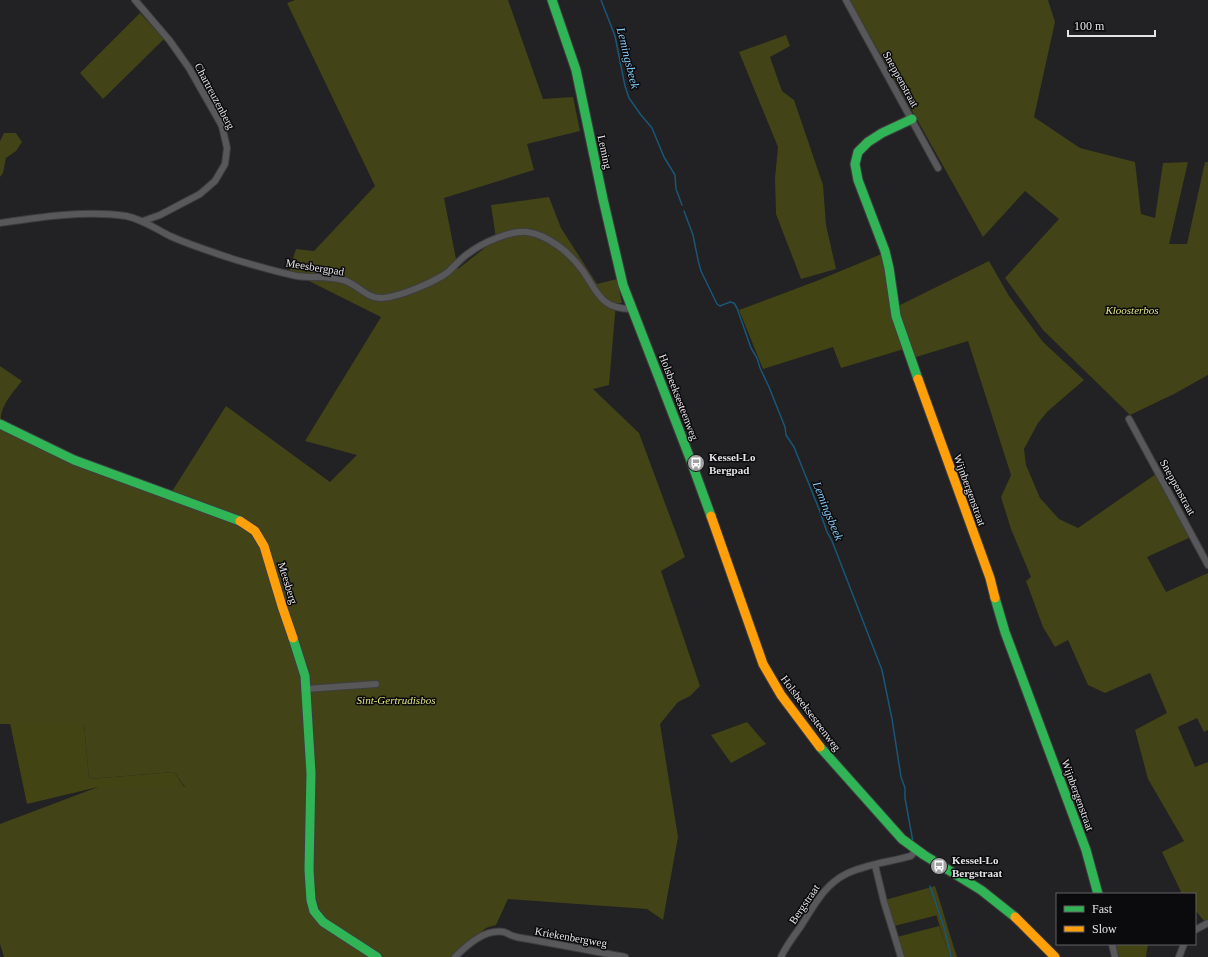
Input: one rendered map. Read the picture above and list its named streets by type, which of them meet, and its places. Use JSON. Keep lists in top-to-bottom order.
{
  "streets": {
    "street": [
      "Sneppenstraat",
      "Chartreuzenberg",
      "Leming",
      "Meesbergpad",
      "Holsbeeksesteenweg",
      "Wijnbergenstraat",
      "Meesberg",
      "Bergstraat",
      "Kriekenbergweg"
    ]
  },
  "crossings": [
    ["Sneppenstraat", "Wijnbergenstraat"],
    ["Chartreuzenberg", "Meesbergpad"],
    ["Leming", "Meesbergpad"],
    ["Leming", "Holsbeeksesteenweg"],
    ["Meesbergpad", "Holsbeeksesteenweg"],
    ["Holsbeeksesteenweg", "Bergstraat"]
  ],
  "water": ["Lemingsbeek"],
  "parks": ["Kloosterbos", "Sint-Gertrudisbos"],
  "places": {
    "bus stop": ["Kessel-Lo Bergpad", "Kessel-Lo Bergstraat"]
  },
  "legend": ["Fast", "Slow"],
  "scale_bar": "100 m"
}
